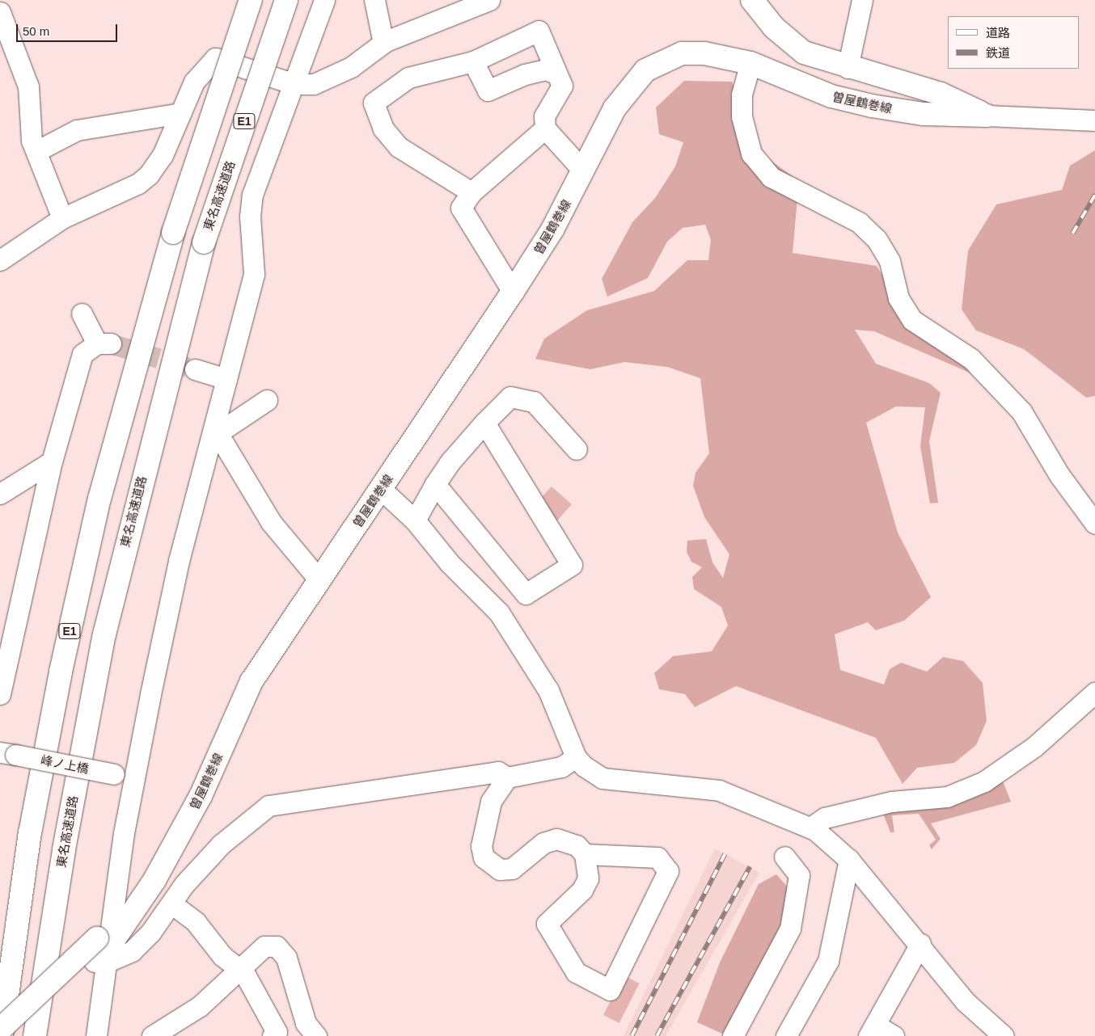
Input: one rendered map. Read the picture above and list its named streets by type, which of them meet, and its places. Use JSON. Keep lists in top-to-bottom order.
{
  "streets": {
    "main road": ["曽屋鶴巻線", "E1", "東名高速道路"],
    "street": ["峰ノ上橋"]
  },
  "legend": ["道路", "鉄道"],
  "scale_bar": "50 m"
}
